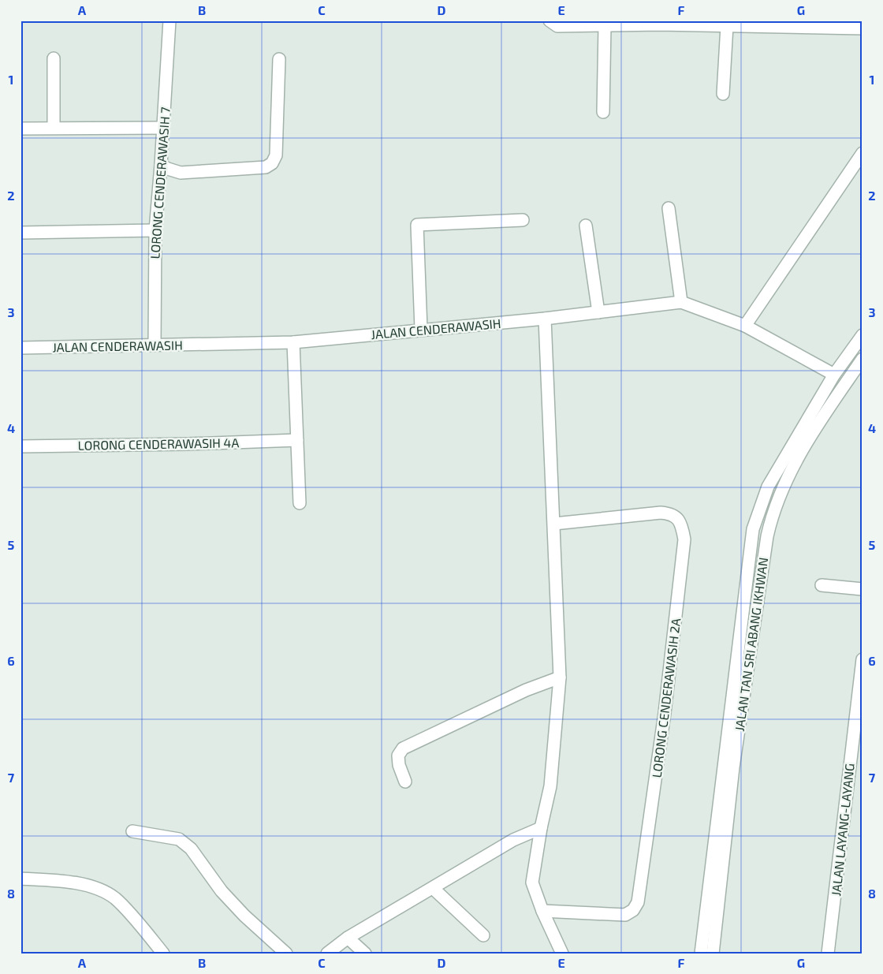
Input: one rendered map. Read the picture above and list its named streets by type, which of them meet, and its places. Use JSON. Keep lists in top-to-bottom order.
{
  "streets": {
    "street": [
      "LORONG CENDERAWASIH 7",
      "JALAN CENDERAWASIH",
      "LORONG CENDERAWASIH 4A",
      "JALAN TAN SRI ABANG IKHWAN",
      "LORONG CENDERAWASIH 2A",
      "JALAN LAYANG-LAYANG"
    ]
  },
  "crossings": [
    ["LORONG CENDERAWASIH 7", "JALAN CENDERAWASIH"],
    ["JALAN CENDERAWASIH", "JALAN TAN SRI ABANG IKHWAN"]
  ],
  "grid": {
    "columns": [
      "A",
      "B",
      "C",
      "D",
      "E",
      "F",
      "G"
    ],
    "rows": [
      "1",
      "2",
      "3",
      "4",
      "5",
      "6",
      "7",
      "8"
    ]
  }
}
